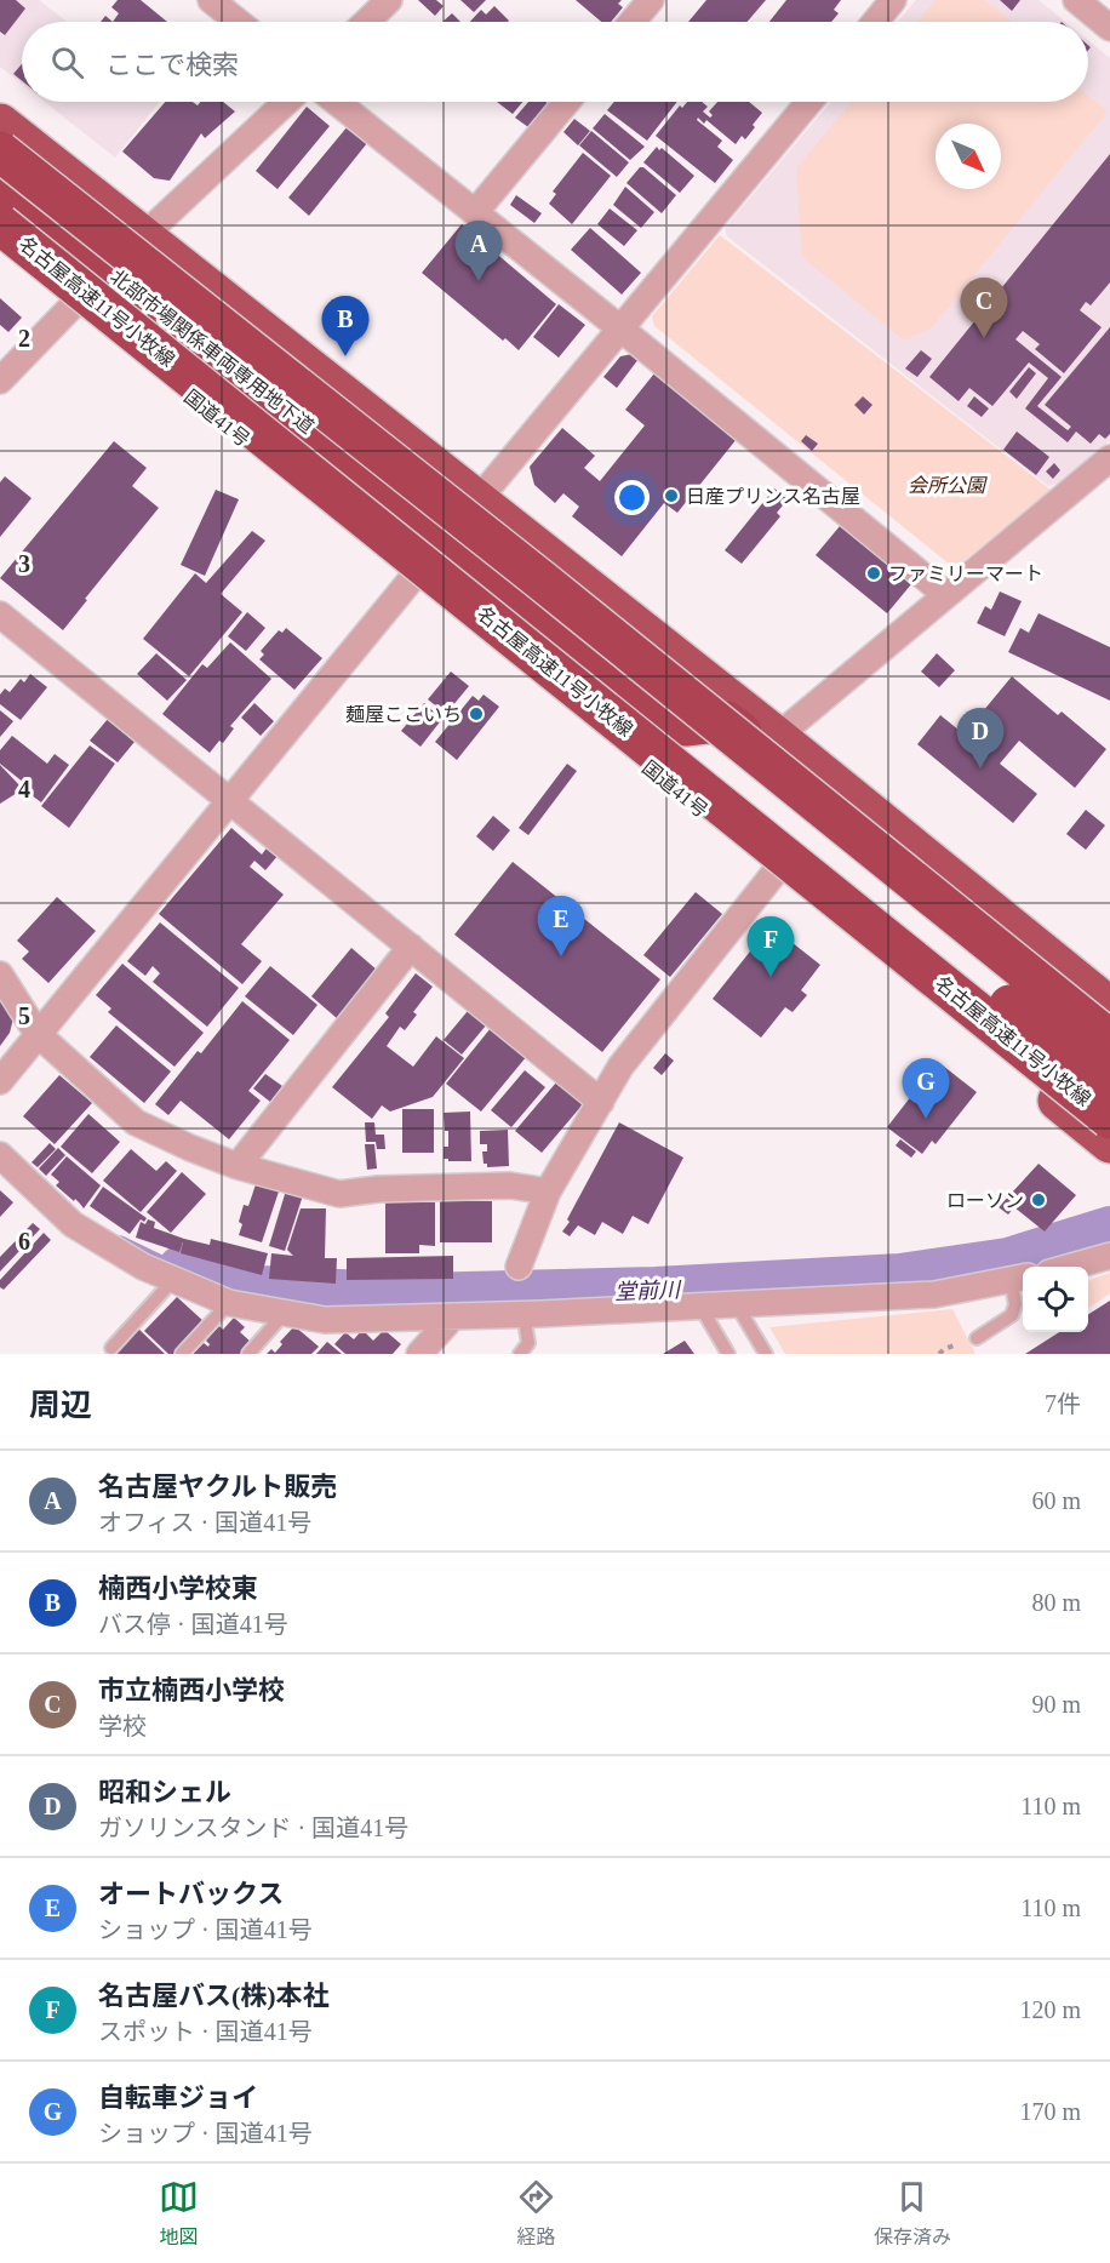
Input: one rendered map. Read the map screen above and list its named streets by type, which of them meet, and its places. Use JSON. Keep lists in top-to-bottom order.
{
  "streets": {
    "highway": ["名古屋高速11号小牧線", "国道41号"],
    "lane": ["北部市場関係車両専用地下道"]
  },
  "crossings": [
    ["北部市場関係車両専用地下道", "国道41号"]
  ],
  "water": ["堂前川"],
  "parks": ["会所公園"],
  "places": [
    "日産プリンス名古屋",
    "ファミリーマート",
    "麺屋ここいち",
    "ローソン"
  ],
  "north": "bottom right",
  "page": {
    "search": "ここで検索",
    "pins": [
      "A",
      "C",
      "B",
      "D",
      "E",
      "F",
      "G"
    ],
    "heading": ["周辺", "7件"],
    "list": [
      {
        "mark": "A",
        "name": "名古屋ヤクルト販売",
        "note": "オフィス · 国道41号",
        "value": "60 m"
      },
      {
        "mark": "B",
        "name": "楠西小学校東",
        "note": "バス停 · 国道41号",
        "value": "80 m"
      },
      {
        "mark": "C",
        "name": "市立楠西小学校",
        "note": "学校",
        "value": "90 m"
      },
      {
        "mark": "D",
        "name": "昭和シェル",
        "note": "ガソリンスタンド · 国道41号",
        "value": "110 m"
      },
      {
        "mark": "E",
        "name": "オートバックス",
        "note": "ショップ · 国道41号",
        "value": "110 m"
      },
      {
        "mark": "F",
        "name": "名古屋バス(株)本社",
        "note": "スポット · 国道41号",
        "value": "120 m"
      },
      {
        "mark": "G",
        "name": "自転車ジョイ",
        "note": "ショップ · 国道41号",
        "value": "170 m"
      }
    ],
    "nav": ["地図", "経路", "保存済み"]
  },
  "grid": {
    "rows": [
      "2",
      "3",
      "4",
      "5",
      "6"
    ]
  }
}
